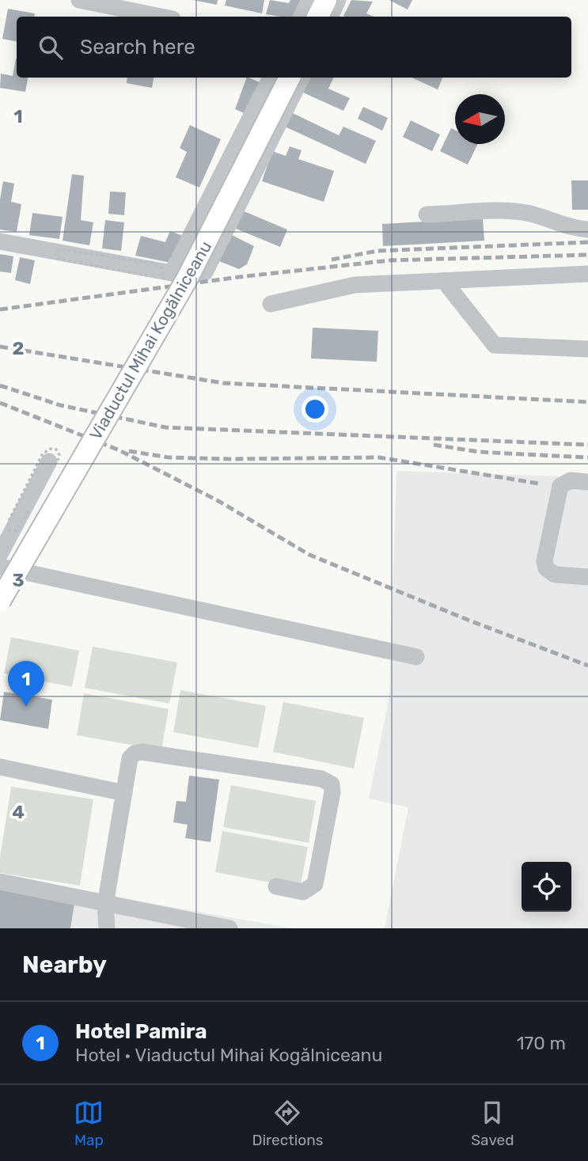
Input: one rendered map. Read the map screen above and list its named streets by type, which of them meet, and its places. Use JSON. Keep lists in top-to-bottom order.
{
  "streets": {
    "main road": ["Viaductul Mihai Kogălniceanu"]
  },
  "north": "left",
  "page": {
    "search": "Search here",
    "pins": "1",
    "heading": "Nearby",
    "list": [
      {
        "mark": "1",
        "name": "Hotel Pamira",
        "note": "Hotel · Viaductul Mihai Kogălniceanu",
        "value": "170 m"
      }
    ],
    "nav": ["Map", "Directions", "Saved"]
  },
  "grid": {
    "rows": [
      "1",
      "2",
      "3",
      "4"
    ]
  }
}
